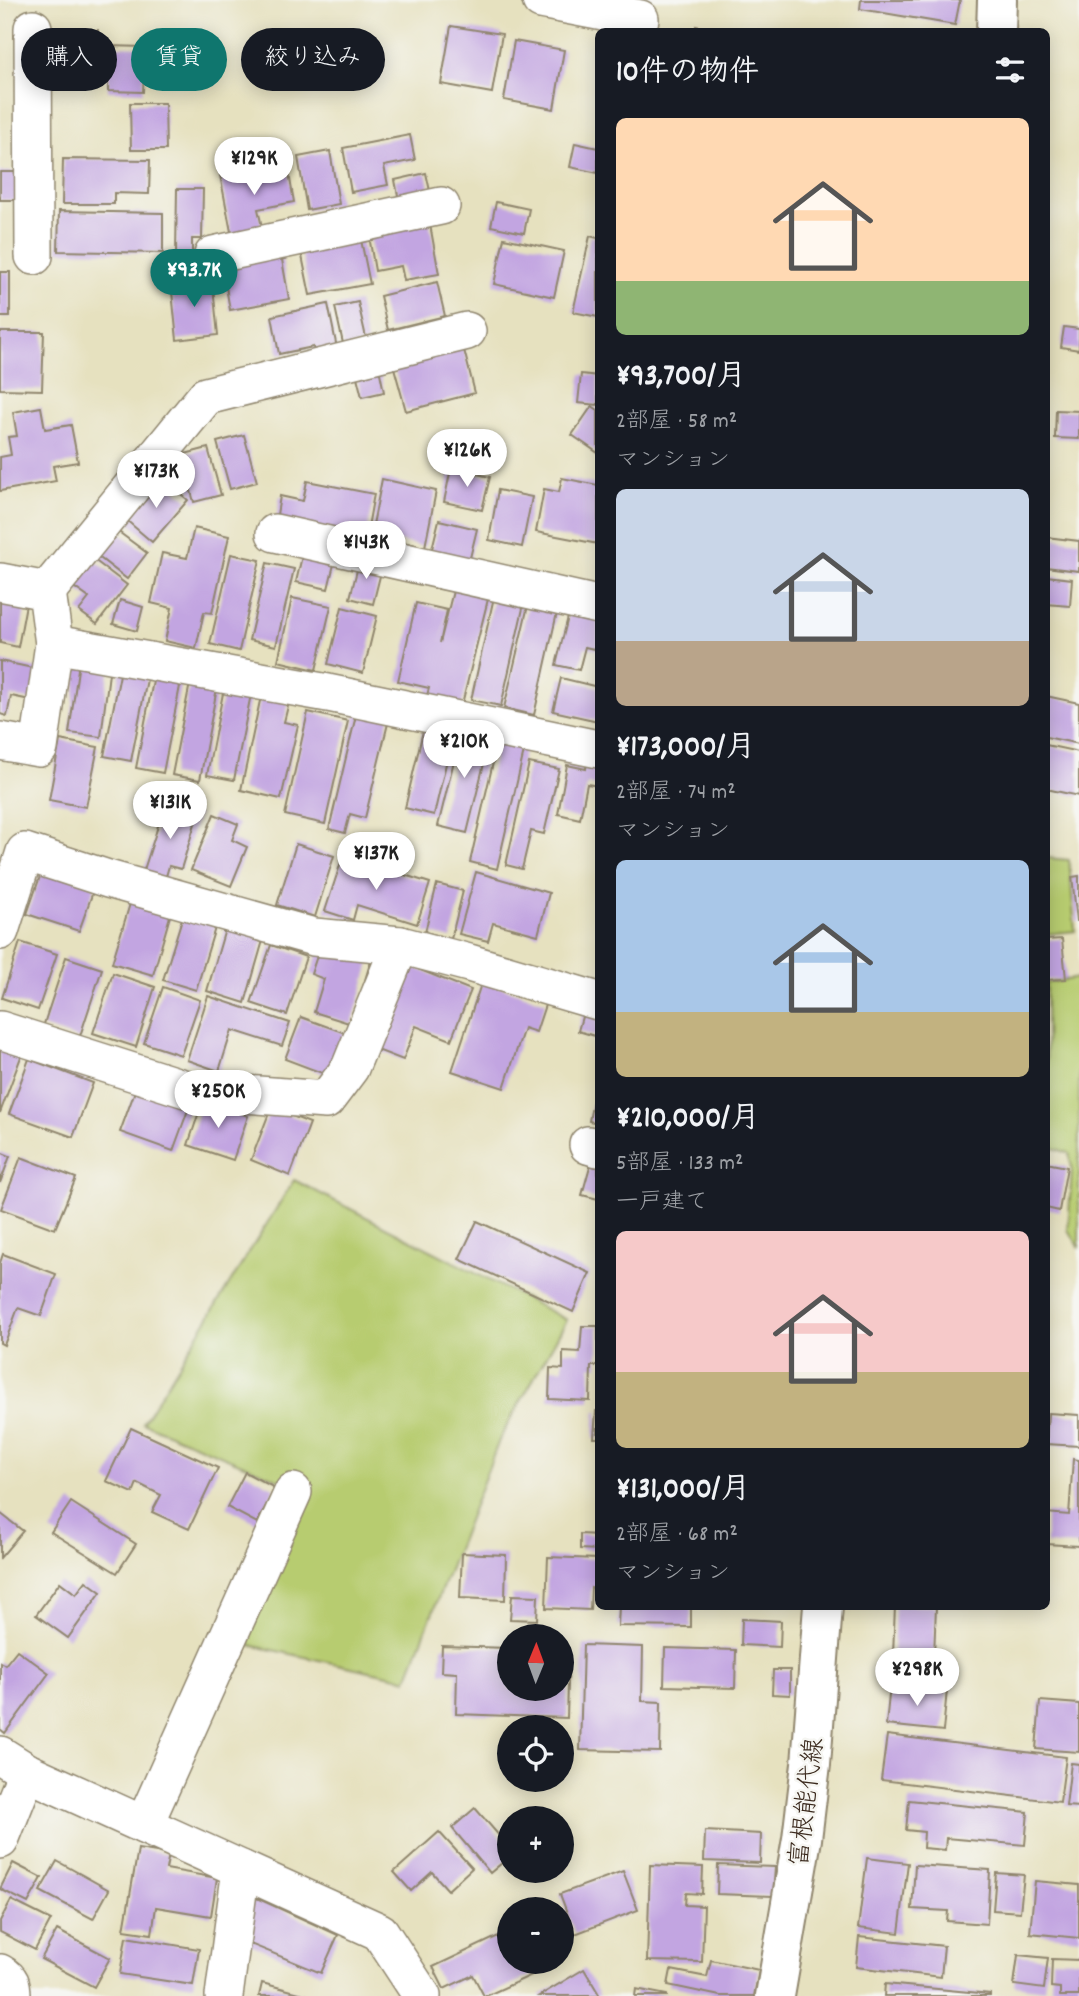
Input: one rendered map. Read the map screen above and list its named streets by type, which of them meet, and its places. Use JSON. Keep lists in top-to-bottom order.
{
  "streets": {
    "main road": ["富根能代線"]
  },
  "north": "top",
  "page": {
    "chip": ["購入", "賃貸", "絞り込み"],
    "heading": "10件の物件",
    "list": [
      {
        "name": "¥93,700/月",
        "note": "2部屋 · 58 m² · マンション"
      },
      {
        "name": "¥173,000/月",
        "note": "2部屋 · 74 m² · マンション"
      },
      {
        "name": "¥210,000/月",
        "note": "5部屋 · 133 m² · 一戸建て"
      },
      {
        "name": "¥131,000/月",
        "note": "2部屋 · 68 m² · マンション"
      }
    ],
    "price": [
      "¥129K",
      "¥93.7K",
      "¥126K",
      "¥173K",
      "¥143K",
      "¥210K",
      "¥131K",
      "¥137K",
      "¥250K",
      "¥298K"
    ],
    "map_buttons": ["+", "−"]
  }
}
